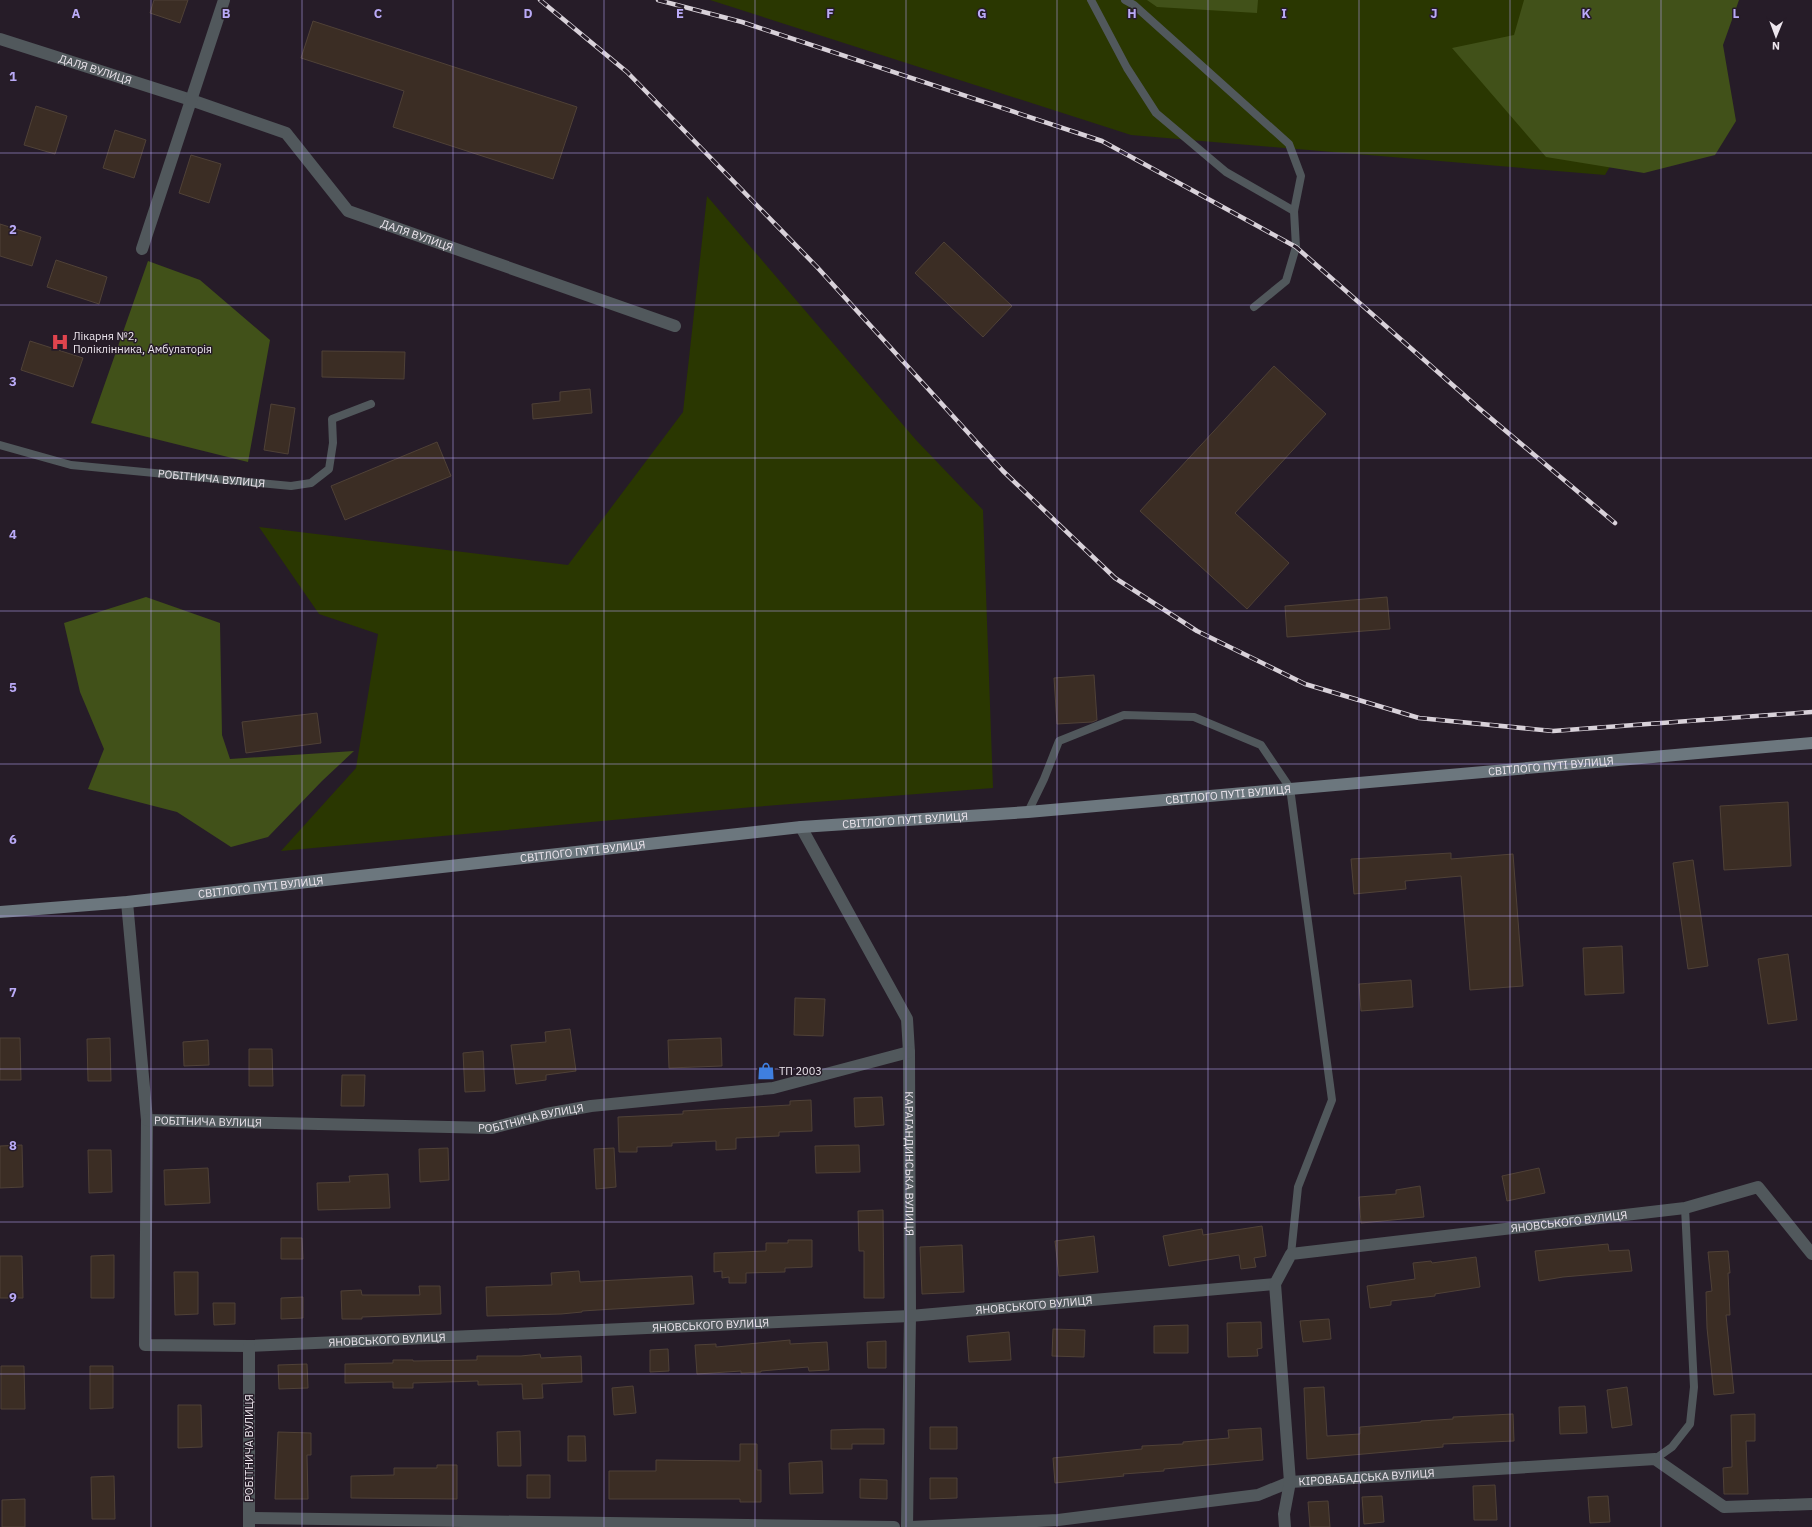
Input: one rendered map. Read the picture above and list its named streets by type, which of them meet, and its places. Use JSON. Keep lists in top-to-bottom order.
{
  "streets": {
    "main road": ["СВІТЛОГО ПУТІ ВУЛИЦЯ"],
    "street": [
      "ДАЛЯ ВУЛИЦЯ",
      "РОБІТНИЧА ВУЛИЦЯ",
      "КАРАГАНДИНСЬКА ВУЛИЦЯ",
      "ЯНОВСЬКОГО ВУЛИЦЯ",
      "КІРОВАБАДСЬКА ВУЛИЦЯ"
    ]
  },
  "crossings": [
    ["РОБІТНИЧА ВУЛИЦЯ", "СВІТЛОГО ПУТІ ВУЛИЦЯ"],
    ["РОБІТНИЧА ВУЛИЦЯ", "КАРАГАНДИНСЬКА ВУЛИЦЯ"],
    ["РОБІТНИЧА ВУЛИЦЯ", "ЯНОВСЬКОГО ВУЛИЦЯ"],
    ["СВІТЛОГО ПУТІ ВУЛИЦЯ", "КАРАГАНДИНСЬКА ВУЛИЦЯ"],
    ["КАРАГАНДИНСЬКА ВУЛИЦЯ", "ЯНОВСЬКОГО ВУЛИЦЯ"]
  ],
  "places": {
    "hospital": ["Лікарня №2, Поліклінника, Амбулаторія"],
    "shop": ["ТП 2003"]
  },
  "north": "bottom",
  "grid": {
    "columns": [
      "A",
      "B",
      "C",
      "D",
      "E",
      "F",
      "G",
      "H",
      "I",
      "J",
      "K",
      "L"
    ],
    "rows": [
      "1",
      "2",
      "3",
      "4",
      "5",
      "6",
      "7",
      "8",
      "9"
    ]
  }
}
